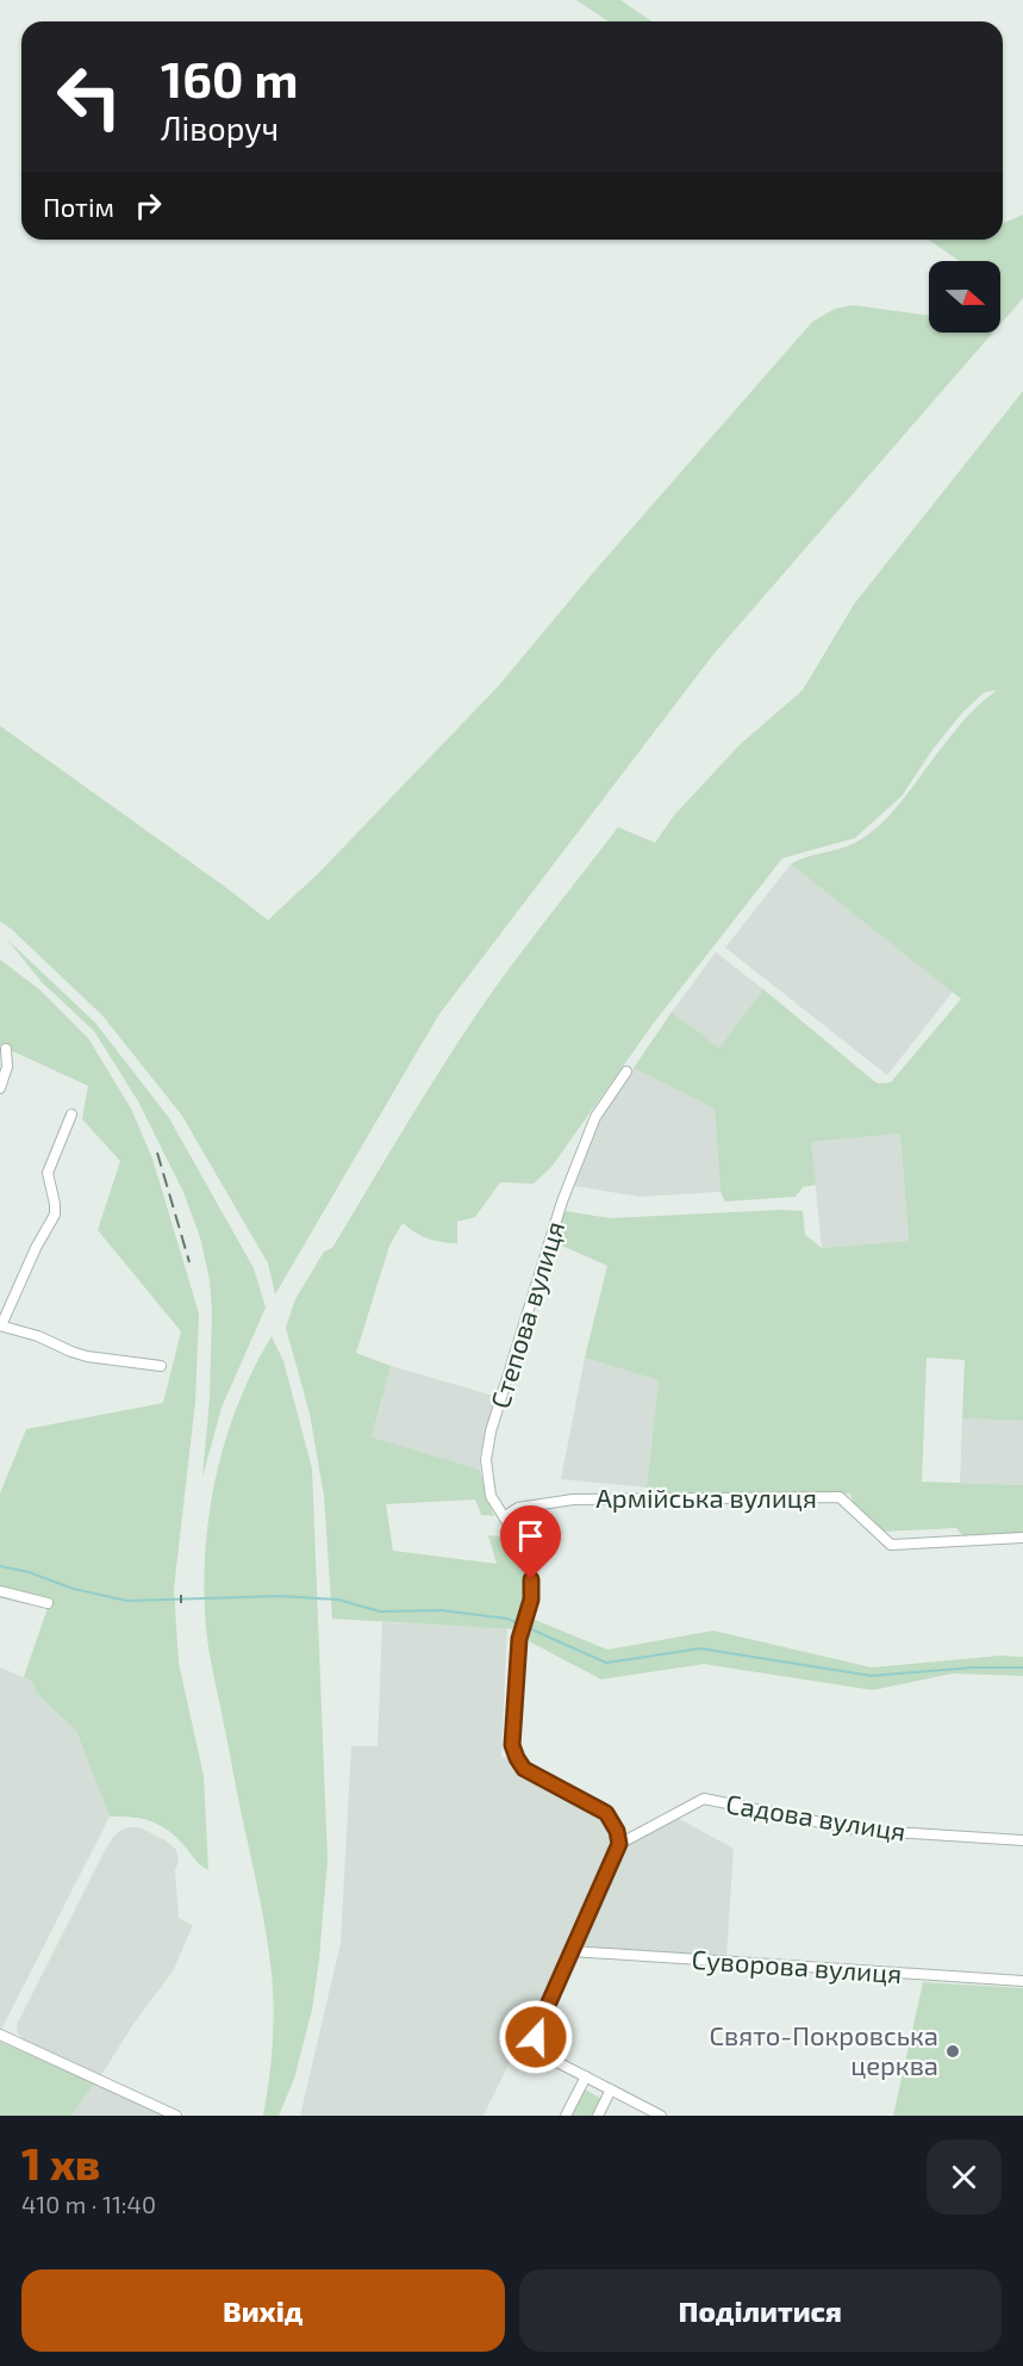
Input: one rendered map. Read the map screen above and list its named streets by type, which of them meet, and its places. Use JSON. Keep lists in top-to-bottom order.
{
  "streets": {
    "street": [
      "Степова вулиця",
      "Армійська вулиця",
      "Садова вулиця",
      "Суворова вулиця"
    ]
  },
  "crossings": [
    ["Степова вулиця", "Армійська вулиця"],
    ["Степова вулиця", "Садова вулиця"]
  ],
  "places": ["Свято-Покровська церква"],
  "north": "right",
  "page": {
    "turn": ["160 m", "Ліворуч"],
    "then": "Потім",
    "heading": ["1 хв", "410 m · 11:40"],
    "buttons": ["Вихід", "Поділитися"]
  }
}
